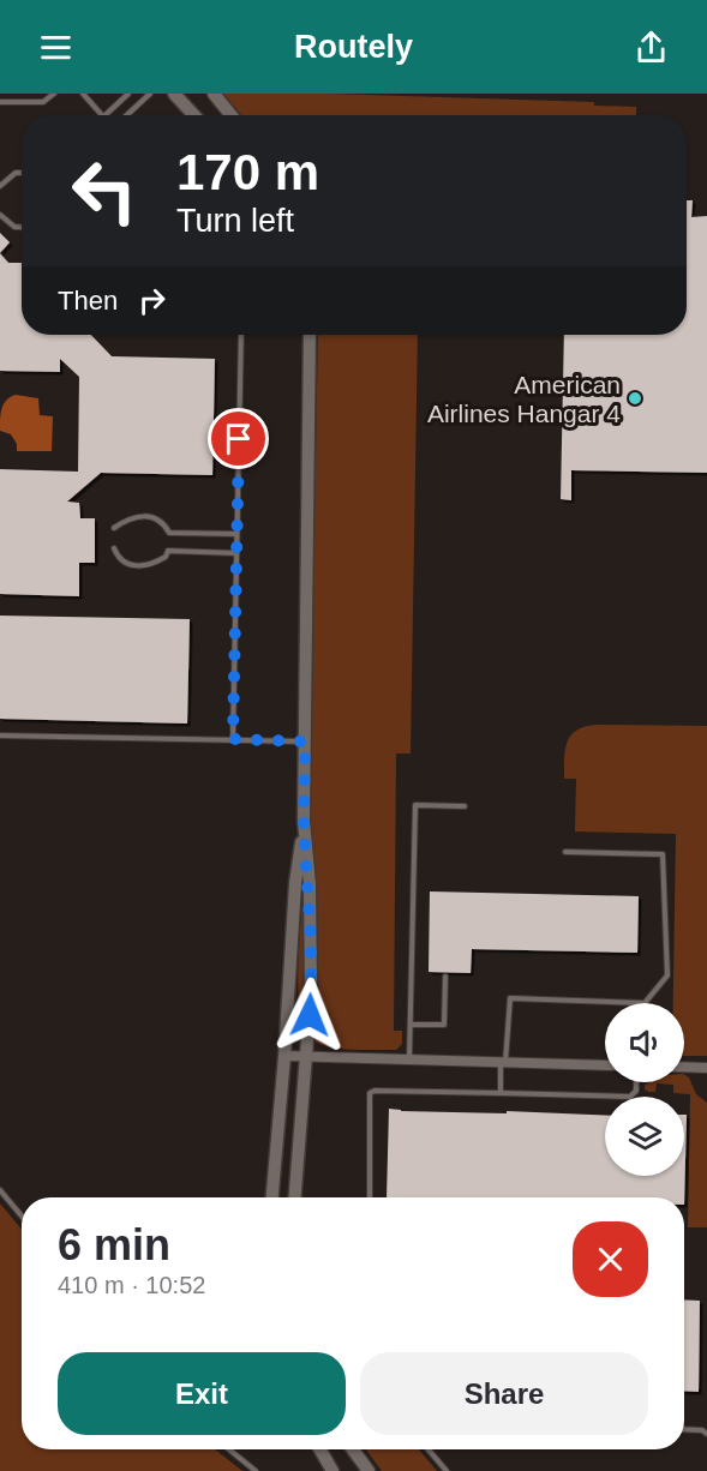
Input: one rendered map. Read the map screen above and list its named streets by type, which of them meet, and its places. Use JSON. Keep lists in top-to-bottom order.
{
  "places": ["American Airlines Hangar 4"],
  "page": {
    "header": "Routely",
    "turn": ["170 m", "Turn left"],
    "then": "Then",
    "heading": ["6 min", "410 m · 10:52"],
    "buttons": ["Exit", "Share"]
  }
}
